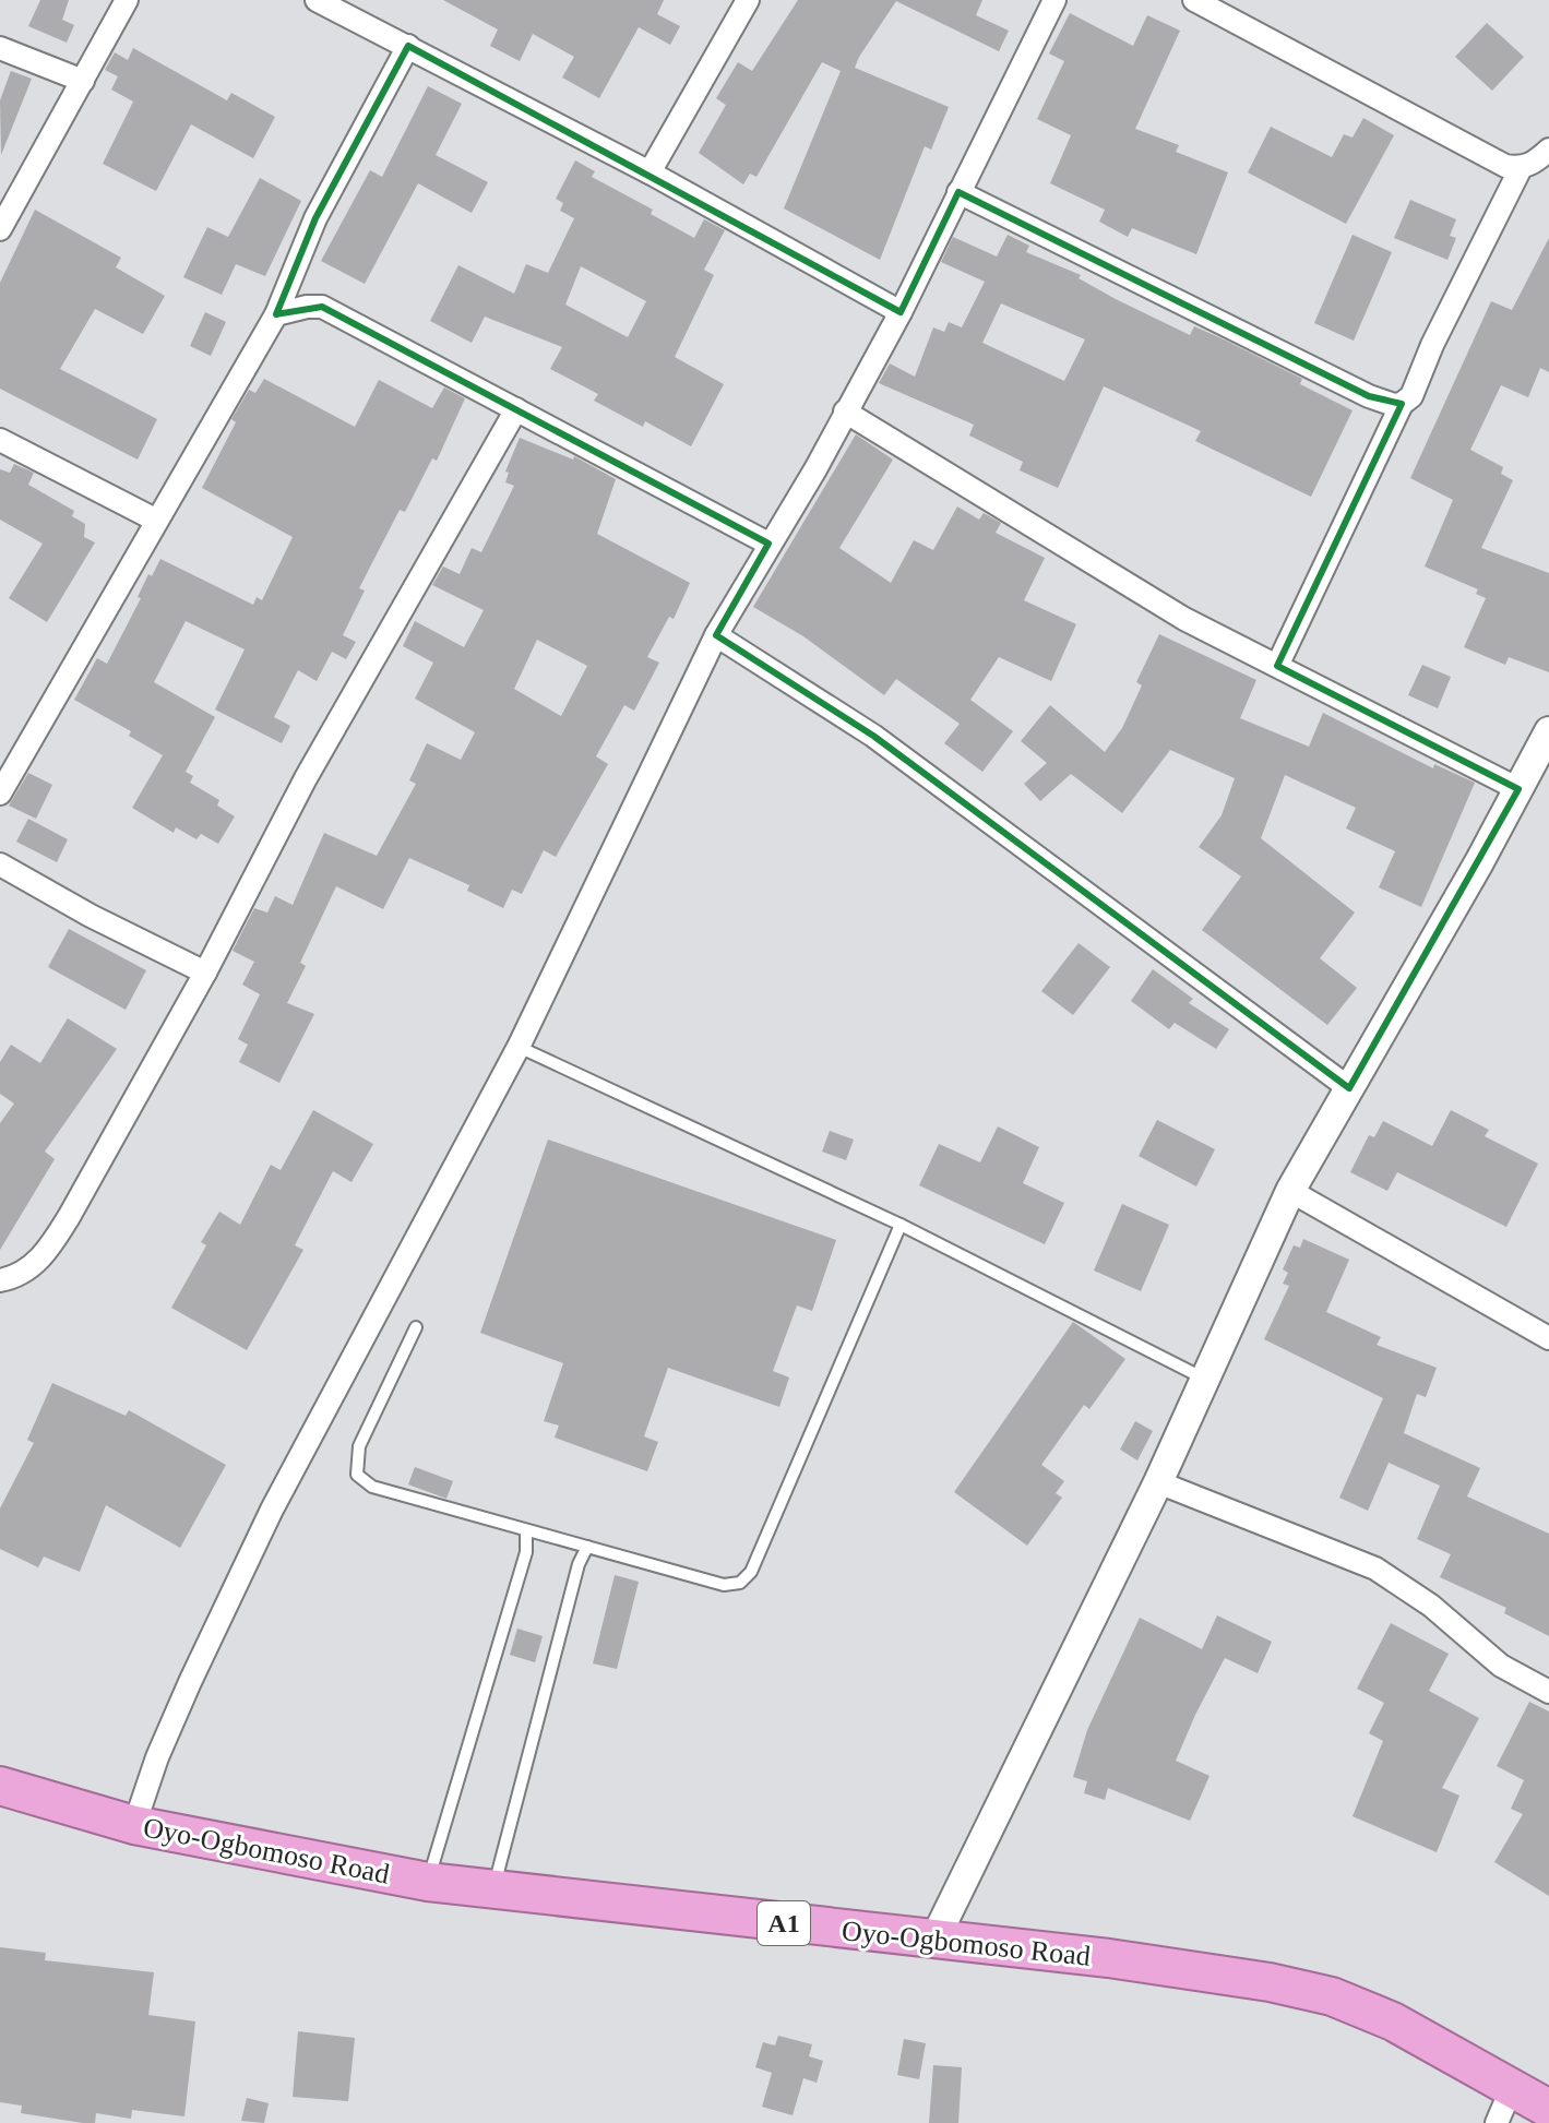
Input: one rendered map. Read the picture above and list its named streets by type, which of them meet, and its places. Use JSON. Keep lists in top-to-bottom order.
{
  "streets": {
    "highway": ["Oyo-Ogbomoso Road", "A1"]
  }
}
